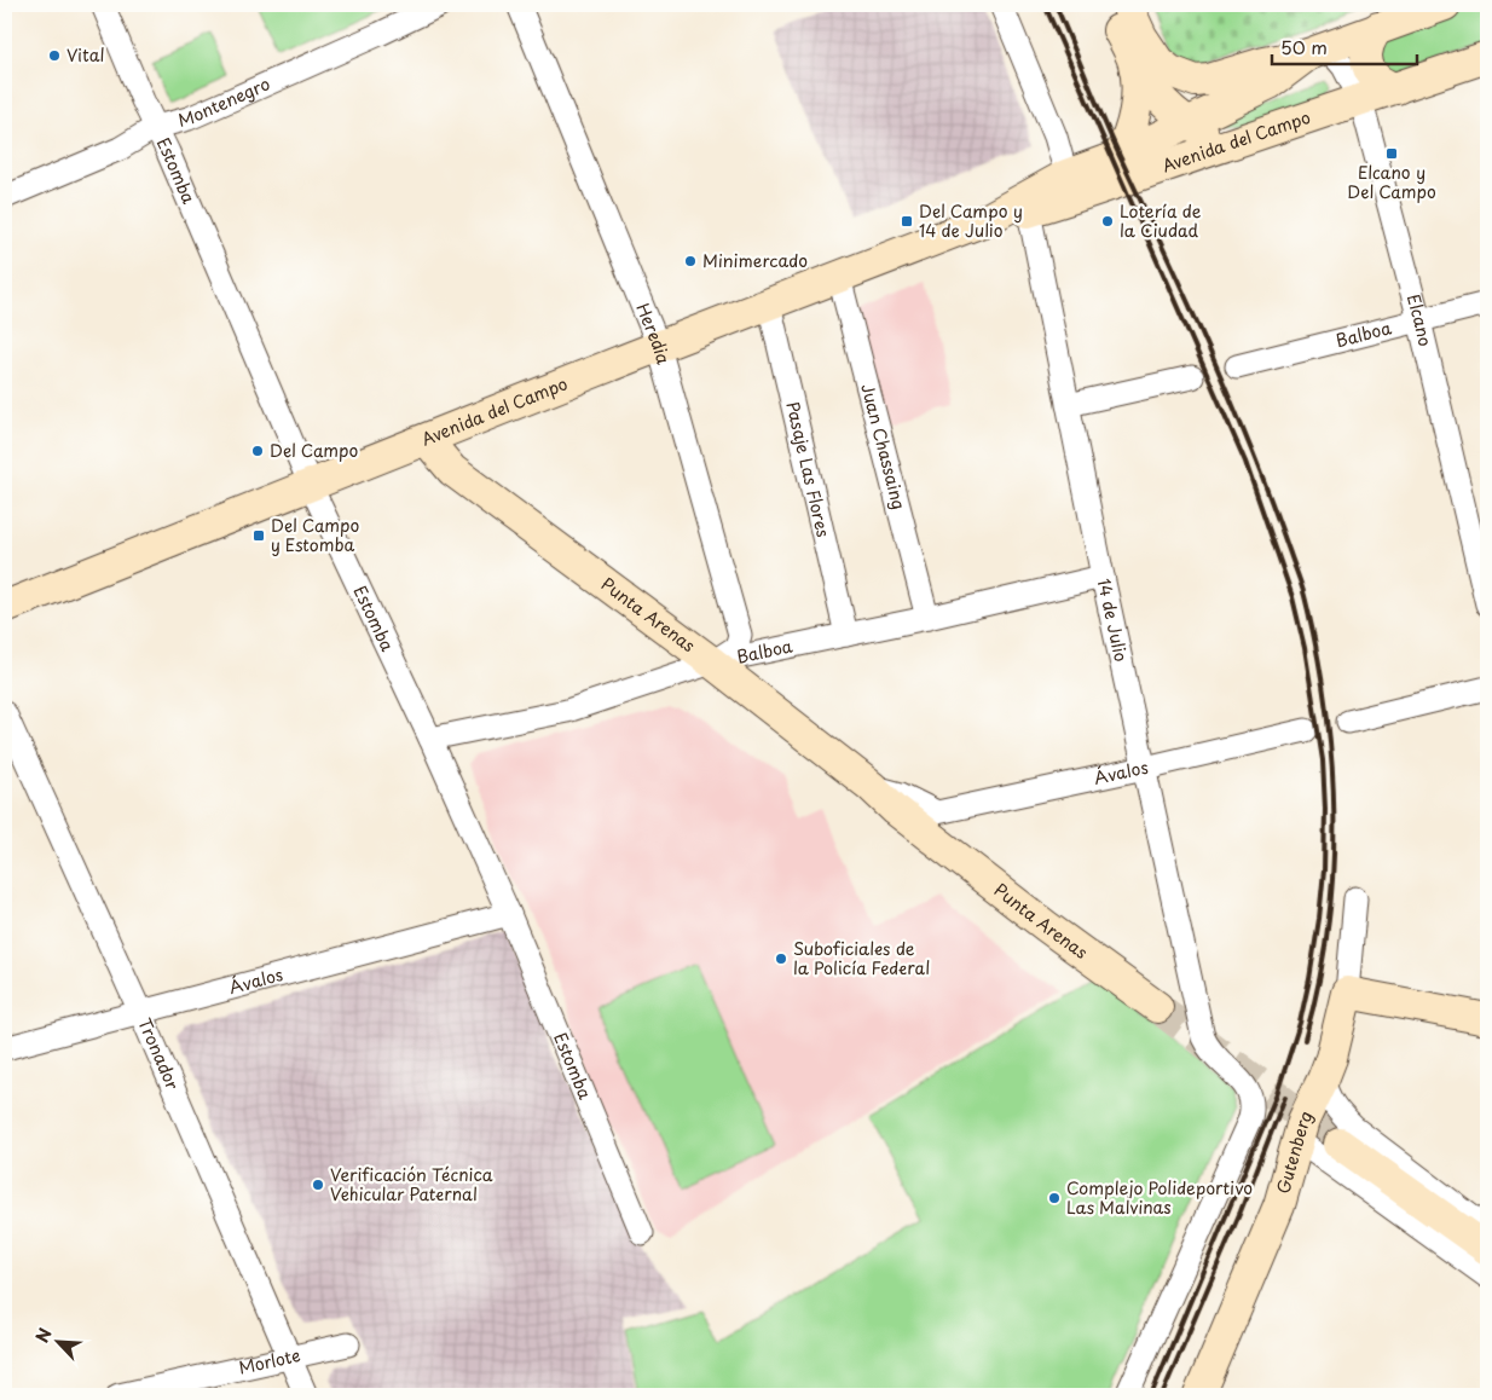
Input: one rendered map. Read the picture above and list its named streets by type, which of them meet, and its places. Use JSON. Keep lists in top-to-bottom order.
{
  "streets": {
    "main road": ["Avenida del Campo", "Punta Arenas", "Gutenberg"],
    "street": [
      "Montenegro",
      "Estomba",
      "Elcano",
      "Heredia",
      "Balboa",
      "Juan Chassaing",
      "Pasaje Las Flores",
      "14 de Julio",
      "Ávalos",
      "Tronador",
      "Morlote"
    ]
  },
  "crossings": [
    ["Montenegro", "Estomba"],
    ["Avenida del Campo", "Estomba"],
    ["Avenida del Campo", "Elcano"],
    ["Avenida del Campo", "Heredia"],
    ["Avenida del Campo", "Juan Chassaing"],
    ["Avenida del Campo", "Pasaje Las Flores"],
    ["Avenida del Campo", "Punta Arenas"],
    ["Avenida del Campo", "14 de Julio"],
    ["Estomba", "Balboa"],
    ["Estomba", "Ávalos"],
    ["Elcano", "Balboa"],
    ["Heredia", "Balboa"],
    ["Heredia", "Punta Arenas"],
    ["Balboa", "Juan Chassaing"],
    ["Balboa", "Pasaje Las Flores"],
    ["Balboa", "Punta Arenas"],
    ["Balboa", "14 de Julio"],
    ["Punta Arenas", "Ávalos"],
    ["14 de Julio", "Ávalos"],
    ["Ávalos", "Tronador"],
    ["Tronador", "Morlote"]
  ],
  "places": {
    "other": [
      "Vital",
      "Lotería de la Ciudad",
      "Minimercado",
      "Del Campo",
      "Suboficiales de la Policía Federal",
      "Verificación Técnica Vehicular Paternal",
      "Complejo Polideportivo Las Malvinas"
    ],
    "transit": ["Elcano y Del Campo", "Del Campo y 14 de Julio", "Del Campo y Estomba"]
  },
  "scale_bar": "50 m",
  "north": "top left"
}
